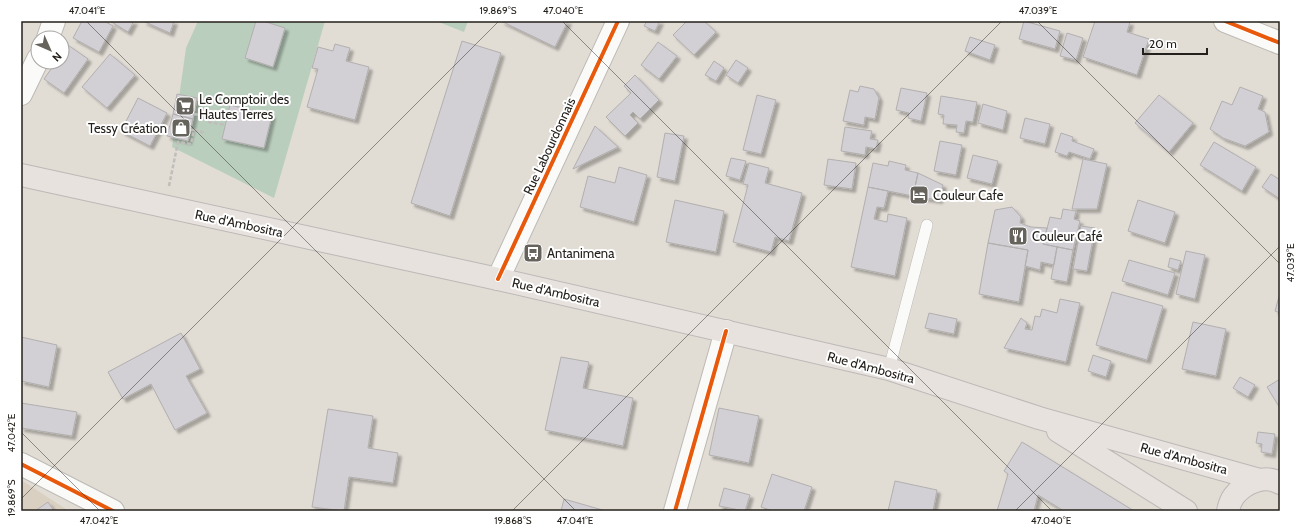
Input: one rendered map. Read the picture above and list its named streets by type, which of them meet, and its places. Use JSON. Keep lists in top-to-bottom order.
{
  "streets": {
    "main road": ["Rue d'Ambositra"],
    "street": ["Rue Labourdonnais"]
  },
  "crossings": [
    ["Rue Labourdonnais", "Rue d'Ambositra"]
  ],
  "places": {
    "supermarket": ["Le Comptoir des Hautes Terres"],
    "shop": ["Tessy Création"],
    "hotel": ["Couleur Cafe"],
    "restaurant": ["Couleur Café"],
    "bus stop": ["Antanimena"]
  },
  "scale_bar": "20 m",
  "north": "bottom right",
  "coordinates": [
    "47.041°E",
    "19.869°S",
    "47.040°E",
    "47.039°E",
    "47.042°E",
    "19.868°S"
  ]
}
